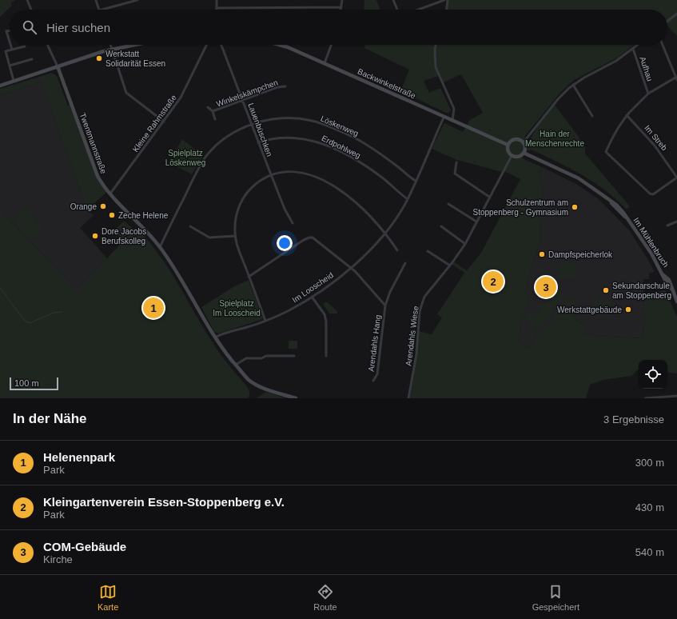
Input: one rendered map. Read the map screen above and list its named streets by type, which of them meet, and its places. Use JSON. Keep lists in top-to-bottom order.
{
  "streets": {
    "main road": ["Backwinkelstraße", "Twentmannstraße", "Im Mühlenbruch"],
    "street": [
      "Aufhau",
      "Winkelskämpchen",
      "Kleine Rahmstraße",
      "Löskenweg",
      "Lauenbüschken",
      "Im Streb",
      "Erdpohlweg",
      "Im Looscheid",
      "Arendahls Wiese",
      "Arendahls Hang"
    ]
  },
  "crossings": [
    ["Backwinkelstraße", "Im Mühlenbruch"],
    ["Backwinkelstraße", "Im Looscheid"],
    ["Backwinkelstraße", "Arendahls Wiese"],
    ["Winkelskämpchen", "Lauenbüschken"],
    ["Kleine Rahmstraße", "Twentmannstraße"],
    ["Löskenweg", "Lauenbüschken"],
    ["Löskenweg", "Twentmannstraße"],
    ["Löskenweg", "Im Looscheid"],
    ["Lauenbüschken", "Erdpohlweg"],
    ["Twentmannstraße", "Im Looscheid"],
    ["Erdpohlweg", "Im Looscheid"],
    ["Im Mühlenbruch", "Arendahls Wiese"],
    ["Im Looscheid", "Arendahls Hang"]
  ],
  "parks": ["Hain der Menschenrechte", "Spielplatz Löskenweg", "Spielplatz Im Looscheid"],
  "places": [
    "Werkstatt Solidarität Essen",
    "Orange",
    "Schulzentrum am Stoppenberg - Gymnasium",
    "Zeche Helene",
    "Dore Jacobs Berufskolleg",
    "Dampfspeicherlok",
    "Sekundarschule am Stoppenberg",
    "Werkstattgebäude"
  ],
  "scale_bar": "100 m",
  "page": {
    "search": "Hier suchen",
    "pins": ["2", "3", "1"],
    "scale": "100 m",
    "heading": ["In der Nähe", "3 Ergebnisse"],
    "list": [
      {
        "mark": "1",
        "name": "Helenenpark",
        "note": "Park",
        "value": "300 m"
      },
      {
        "mark": "2",
        "name": "Kleingartenverein Essen-Stoppenberg e.V.",
        "note": "Park",
        "value": "430 m"
      },
      {
        "mark": "3",
        "name": "COM-Gebäude",
        "note": "Kirche",
        "value": "540 m"
      }
    ],
    "nav": ["Karte", "Route", "Gespeichert"]
  }
}
